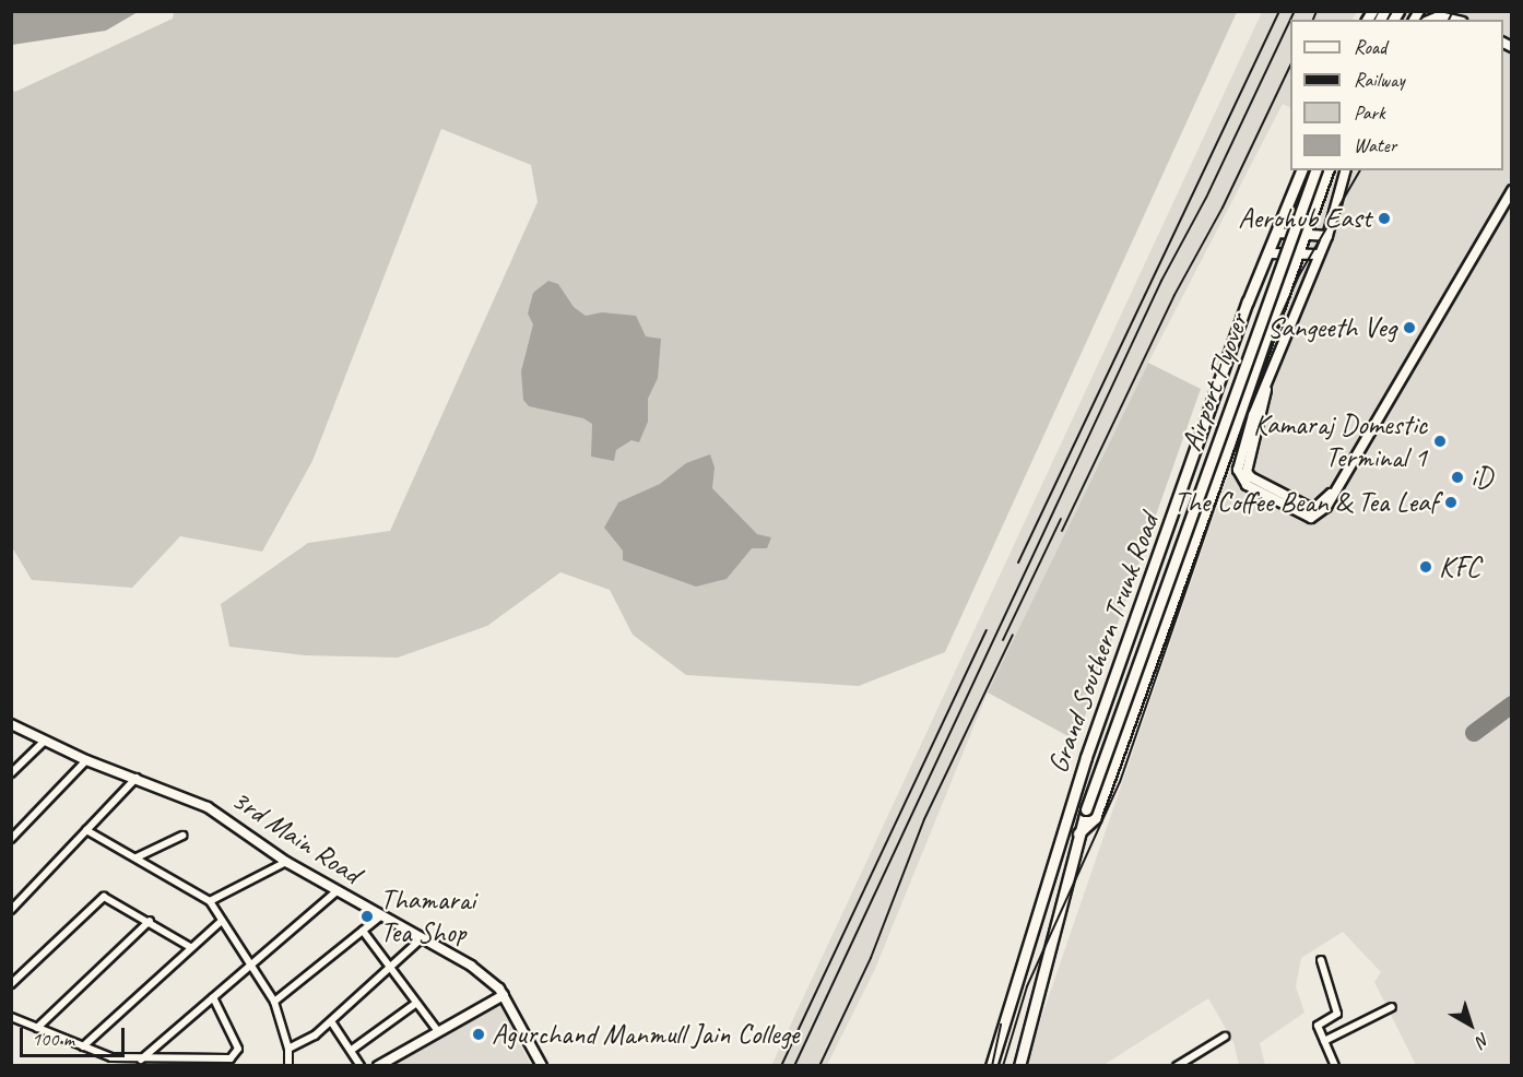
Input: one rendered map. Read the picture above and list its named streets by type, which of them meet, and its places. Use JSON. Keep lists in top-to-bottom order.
{
  "streets": {
    "main road": ["Airport Flyover", "Grand Southern Trunk Road"],
    "street": ["3rd Main Road"]
  },
  "places": [
    "Aerohub East",
    "Sangeeth Veg",
    "Kamaraj Domestic Terminal 1",
    "iD",
    "The Coffee Bean & Tea Leaf",
    "KFC",
    "Thamarai Tea Shop",
    "Agurchand Manmull Jain College"
  ],
  "legend": [
    "Road",
    "Railway",
    "Park",
    "Water"
  ],
  "scale_bar": "100 m",
  "north": "bottom right"
}
